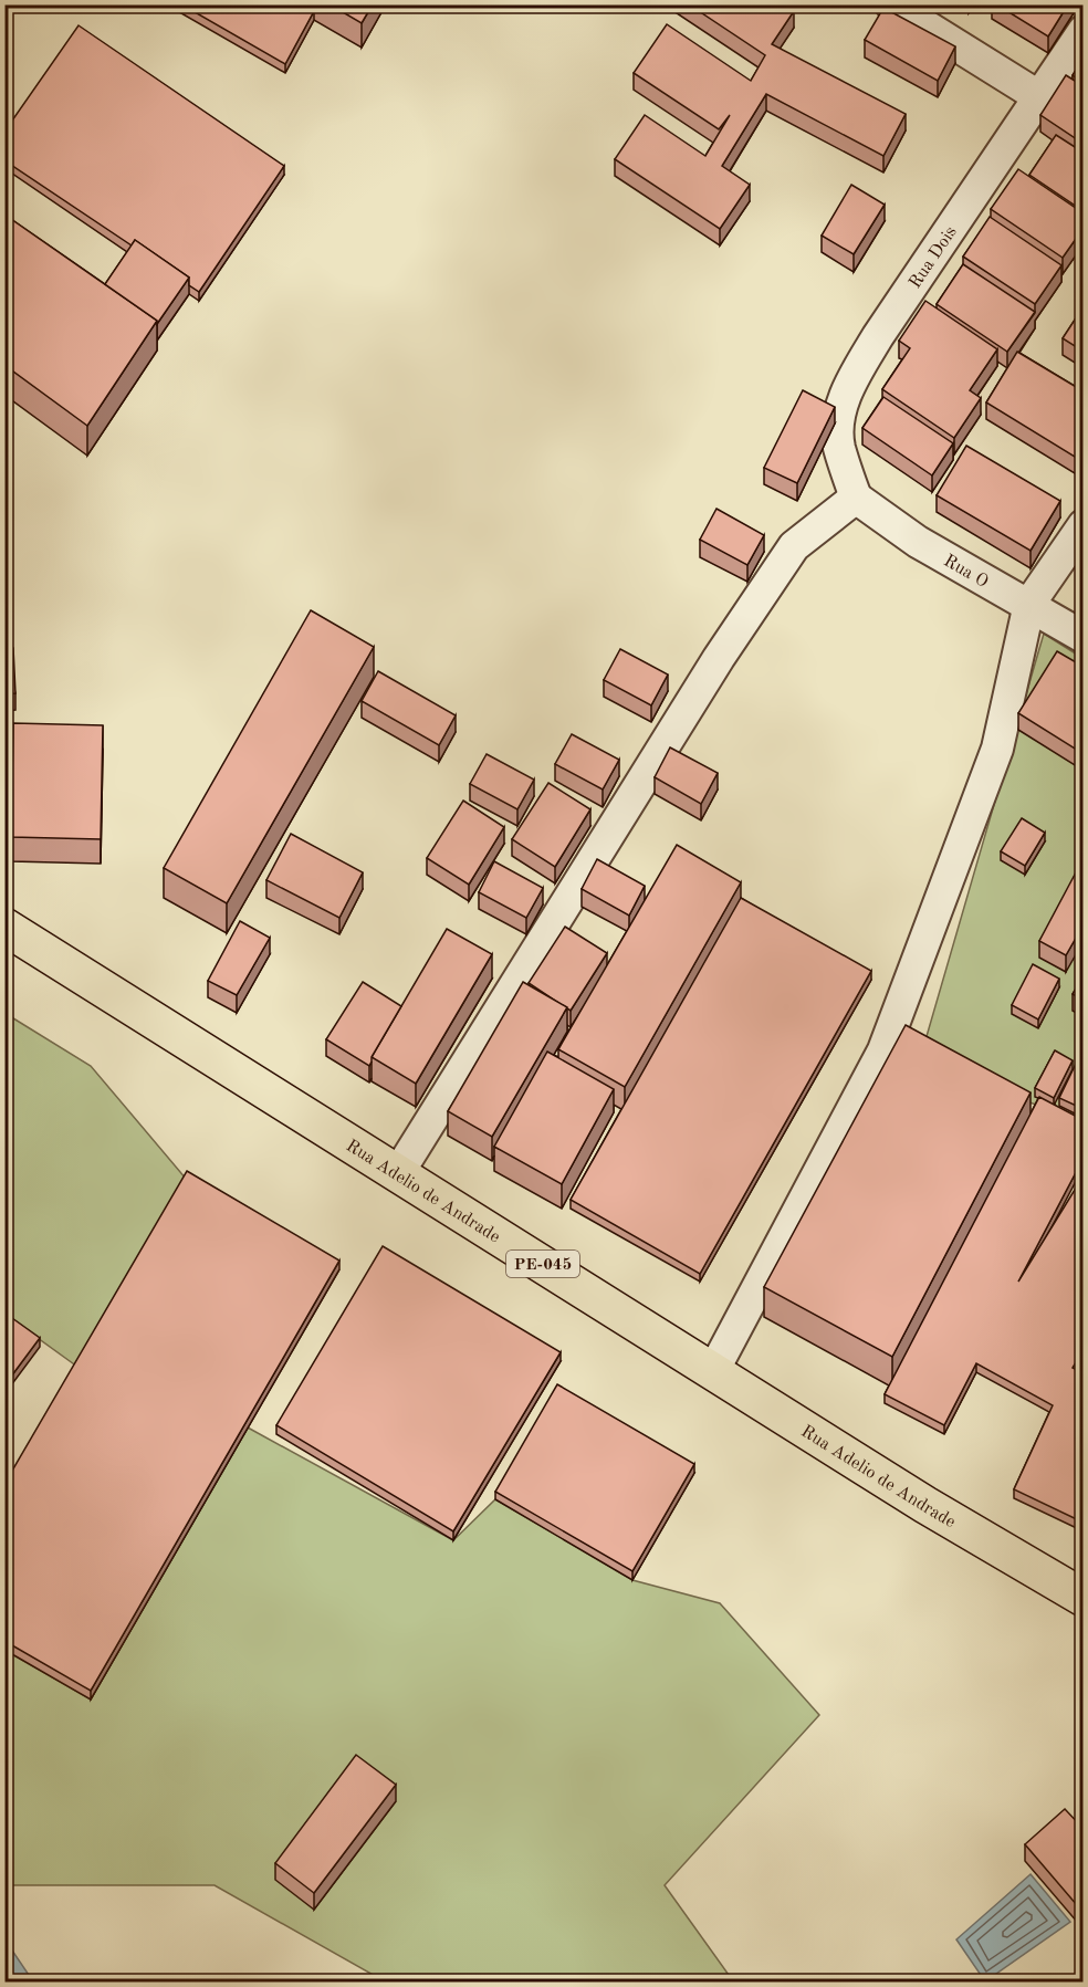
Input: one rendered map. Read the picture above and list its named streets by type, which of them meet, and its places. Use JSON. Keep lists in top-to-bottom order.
{
  "streets": {
    "main road": ["Rua Adelio de Andrade", "PE-045"],
    "street": ["Rua Dois", "Rua O"]
  },
  "crossings": [
    ["Rua Dois", "Rua O"]
  ]
}
